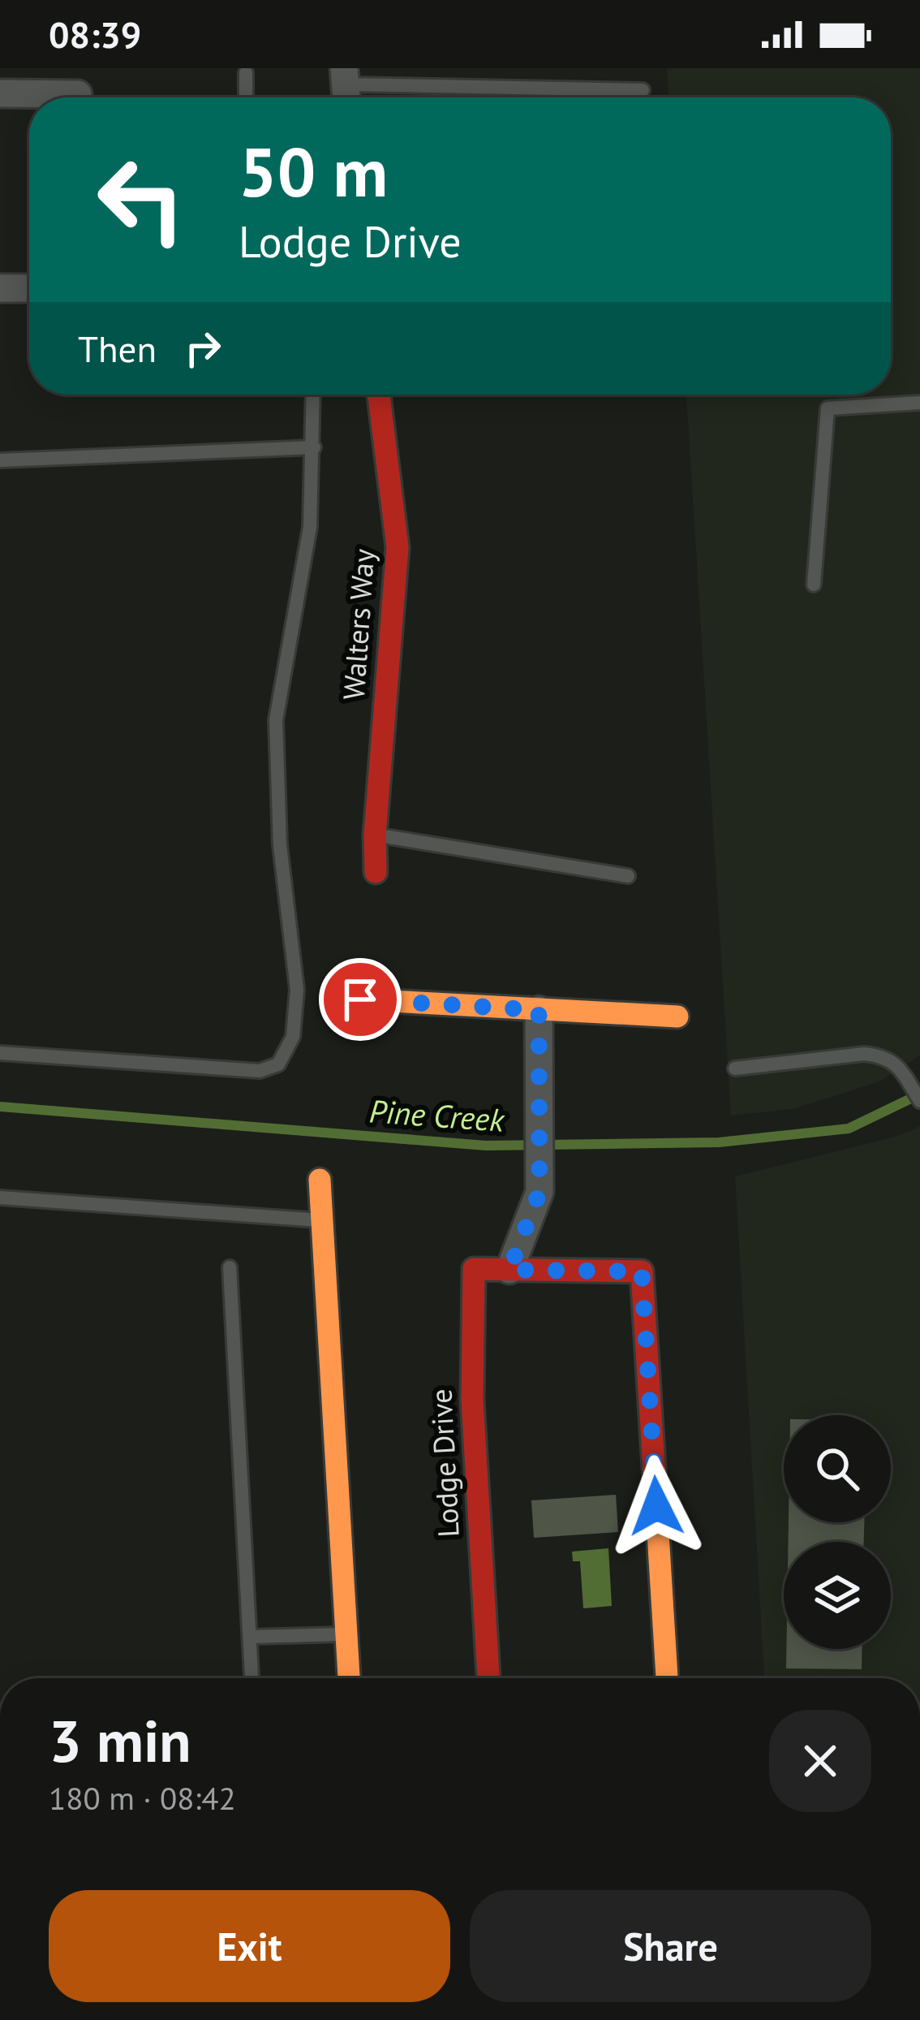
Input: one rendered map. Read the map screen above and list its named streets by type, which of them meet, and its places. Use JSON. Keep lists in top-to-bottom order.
{
  "streets": {
    "street": ["Walters Way", "Lodge Drive"]
  },
  "water": ["Pine Creek"],
  "page": {
    "status": "08:39",
    "turn": ["50 m", "Lodge Drive"],
    "then": "Then",
    "heading": ["3 min", "180 m · 08:42"],
    "buttons": ["Exit", "Share"]
  }
}
